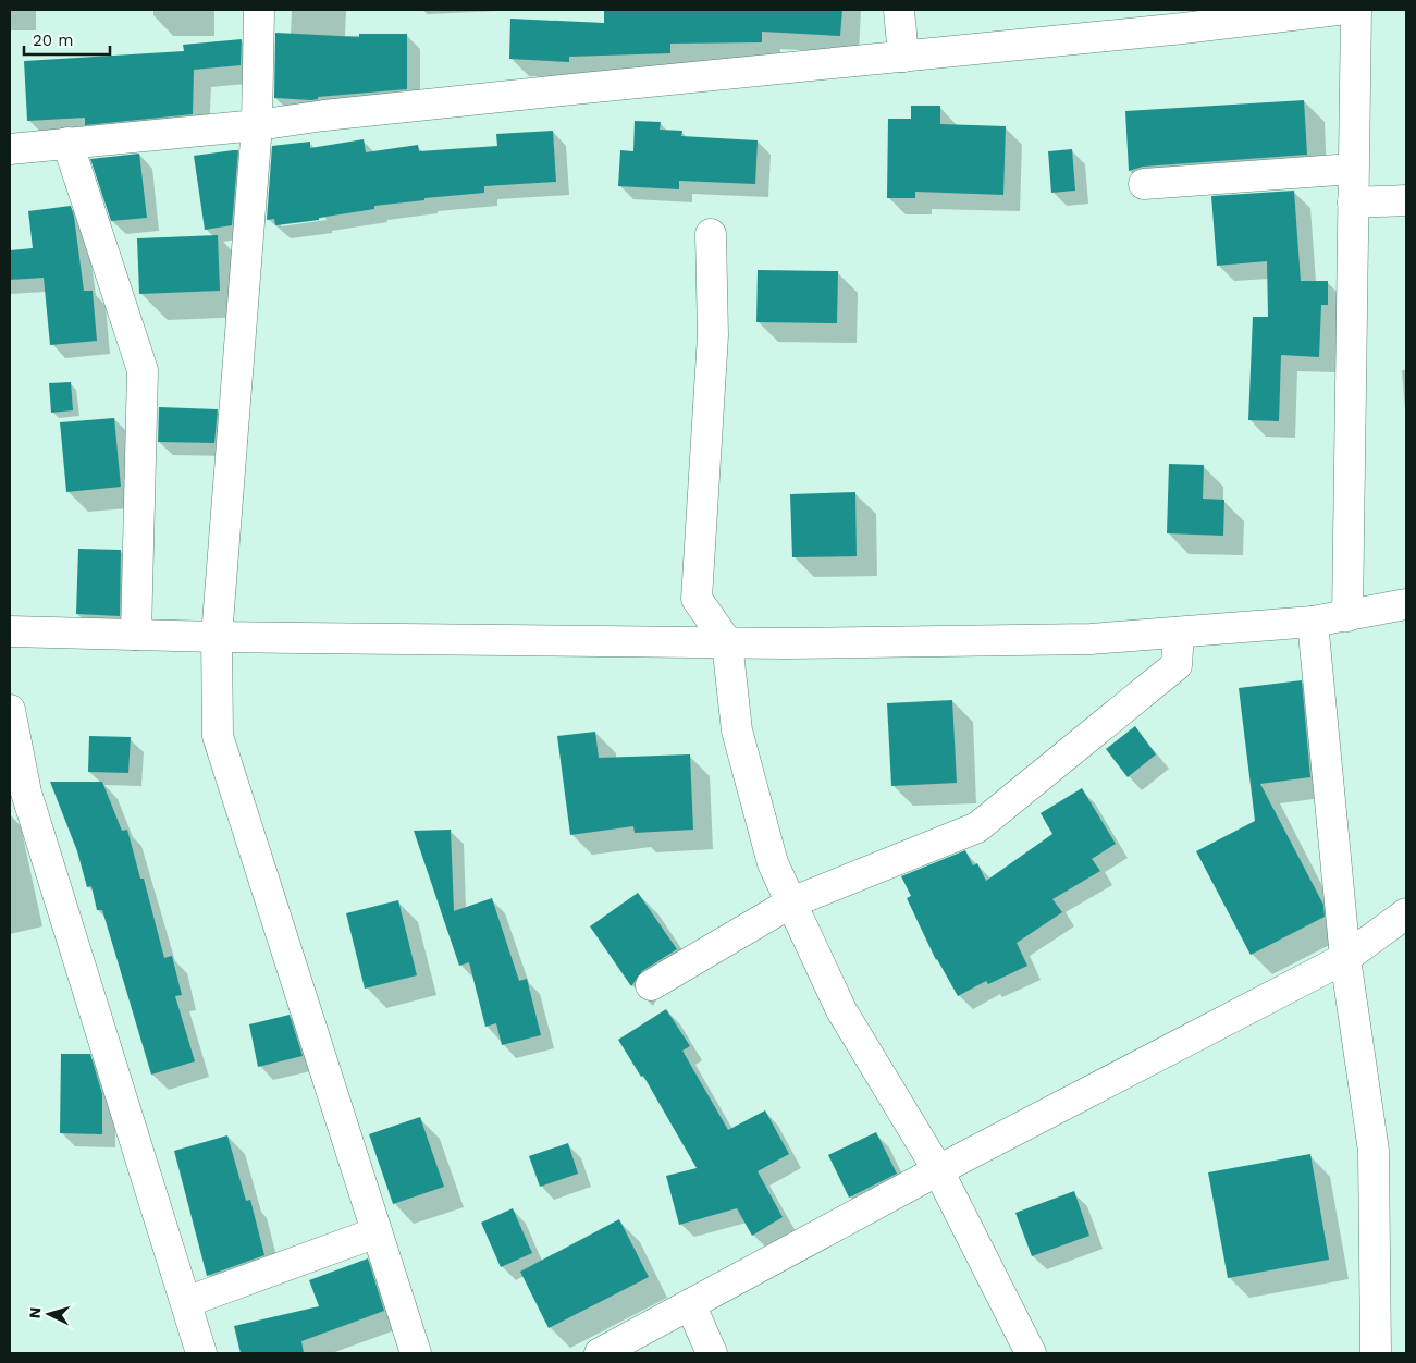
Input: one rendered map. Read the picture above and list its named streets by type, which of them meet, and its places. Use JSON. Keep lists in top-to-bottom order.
{
  "scale_bar": "20 m",
  "north": "left"
}
